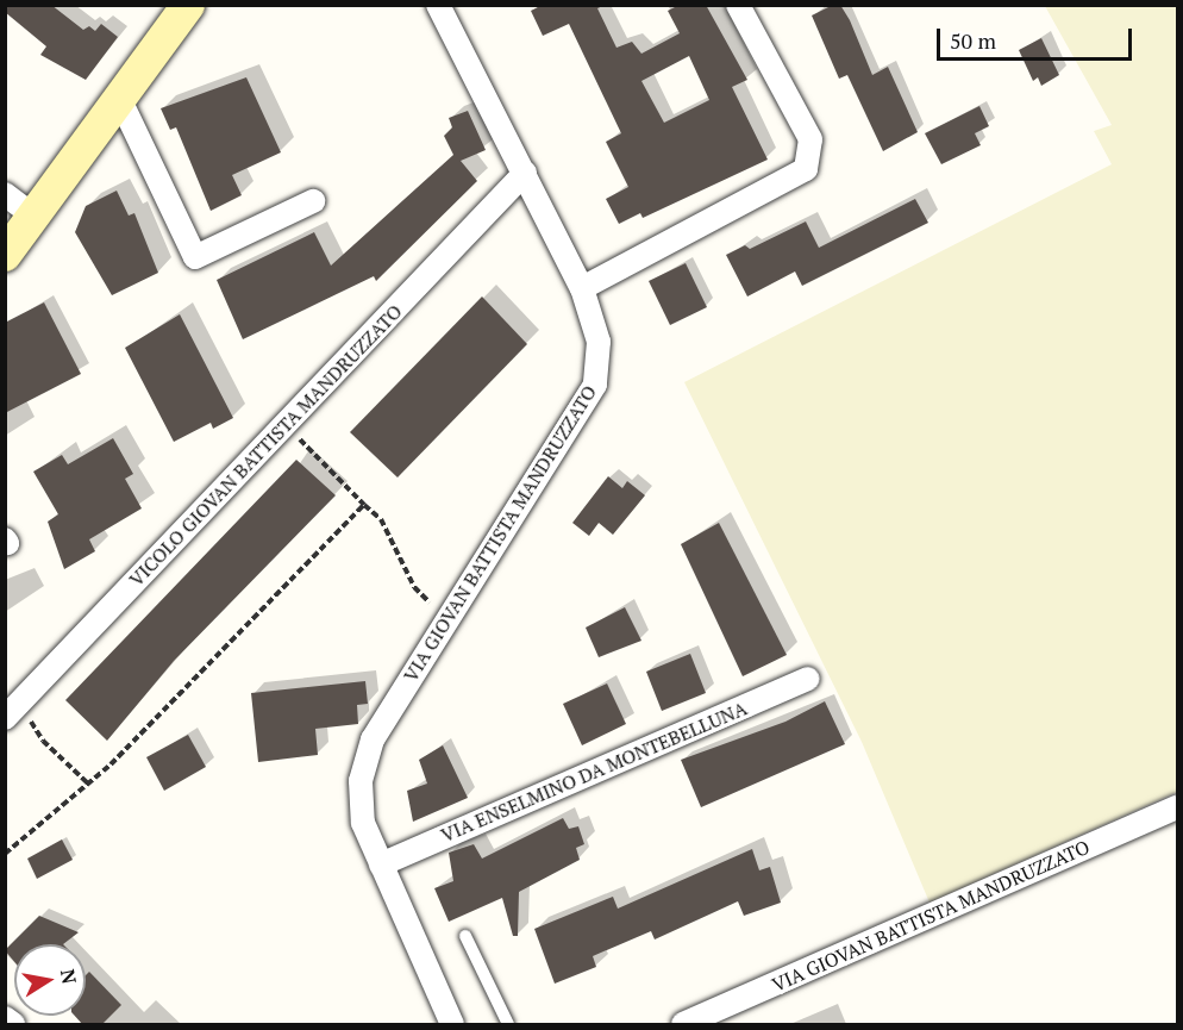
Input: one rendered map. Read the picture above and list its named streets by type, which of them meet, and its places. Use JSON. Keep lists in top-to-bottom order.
{
  "streets": {
    "street": ["VICOLO GIOVAN BATTISTA MANDRUZZATO", "VIA GIOVAN BATTISTA MANDRUZZATO", "VIA ENSELMINO DA MONTEBELLUNA"]
  },
  "crossings": [
    ["VICOLO GIOVAN BATTISTA MANDRUZZATO", "VIA GIOVAN BATTISTA MANDRUZZATO"],
    ["VIA GIOVAN BATTISTA MANDRUZZATO", "VIA ENSELMINO DA MONTEBELLUNA"]
  ],
  "scale_bar": "50 m",
  "north": "right"
}
